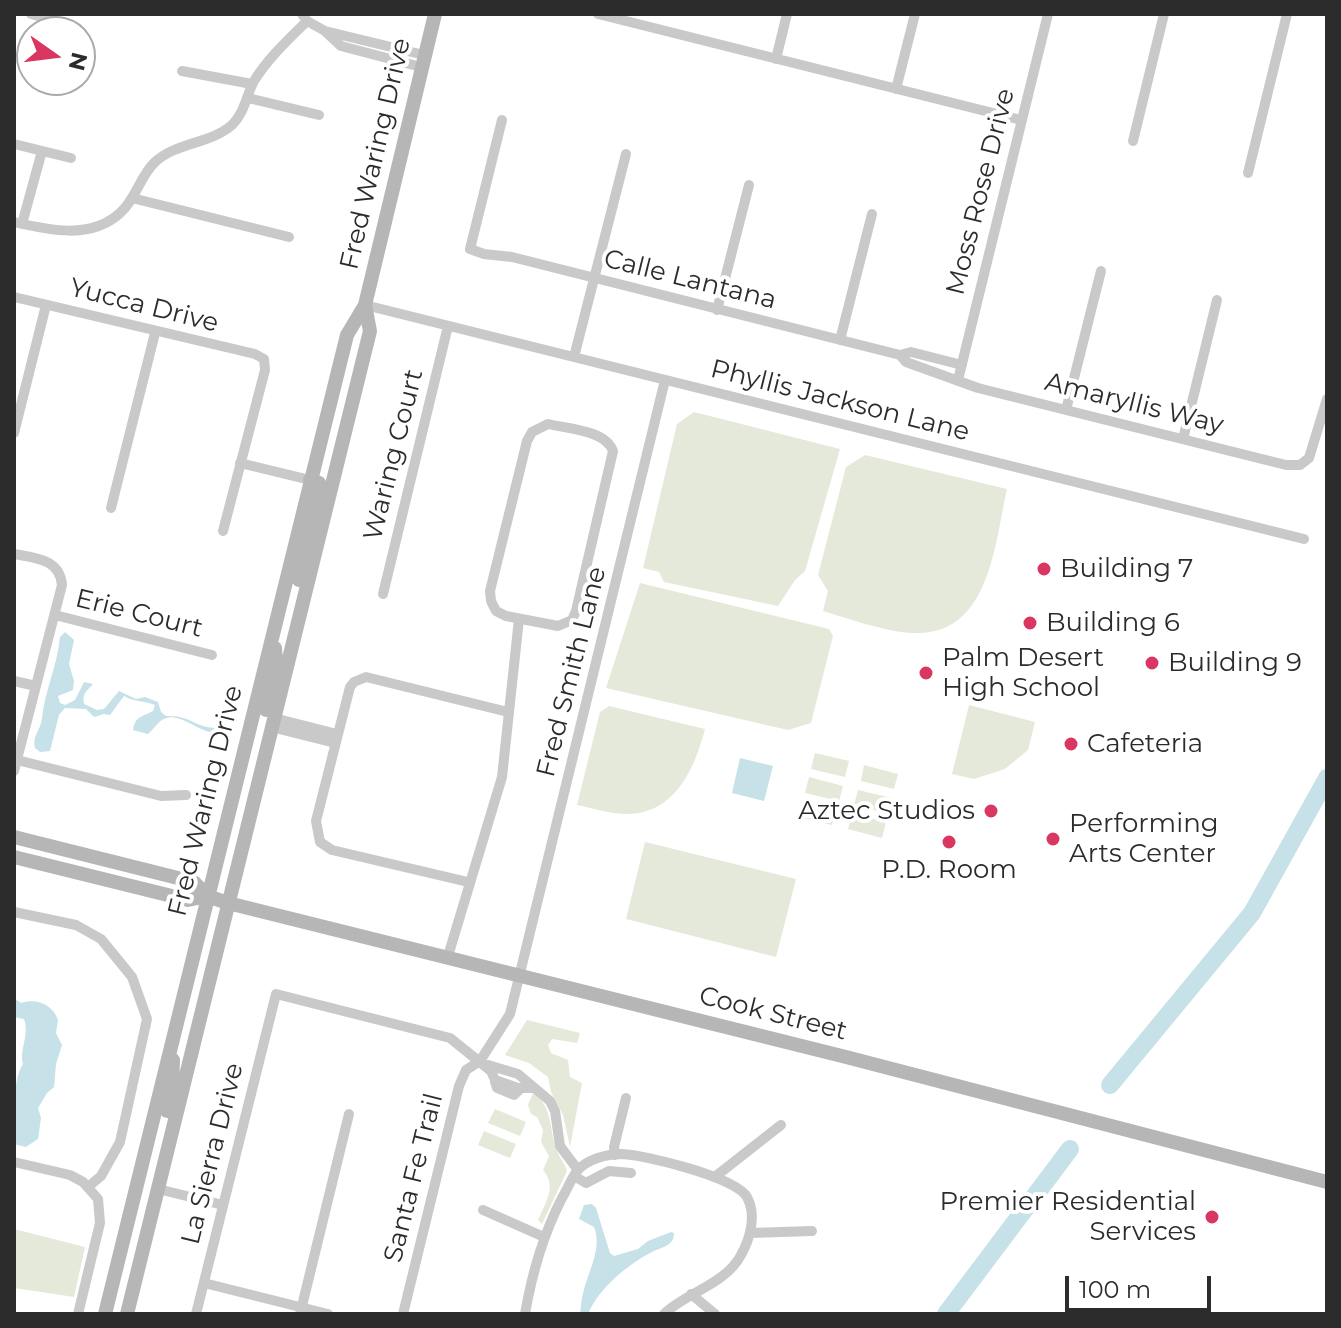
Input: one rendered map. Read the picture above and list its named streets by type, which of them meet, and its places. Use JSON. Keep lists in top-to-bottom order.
{
  "streets": {
    "main road": ["Fred Waring Drive", "Cook Street"],
    "street": [
      "Moss Rose Drive",
      "Calle Lantana",
      "Yucca Drive",
      "Phyllis Jackson Lane",
      "Amaryllis Way",
      "Waring Court",
      "Erie Court",
      "Fred Smith Lane",
      "La Sierra Drive",
      "Santa Fe Trail"
    ]
  },
  "crossings": [
    ["Fred Waring Drive", "Phyllis Jackson Lane"],
    ["Fred Waring Drive", "Cook Street"],
    ["Moss Rose Drive", "Calle Lantana"],
    ["Moss Rose Drive", "Amaryllis Way"],
    ["Calle Lantana", "Amaryllis Way"],
    ["Phyllis Jackson Lane", "Waring Court"],
    ["Phyllis Jackson Lane", "Fred Smith Lane"],
    ["Fred Smith Lane", "Cook Street"],
    ["Fred Smith Lane", "Santa Fe Trail"],
    ["Cook Street", "Santa Fe Trail"],
    ["La Sierra Drive", "Santa Fe Trail"]
  ],
  "places": [
    "Building 7",
    "Building 6",
    "Building 9",
    "Palm Desert High School",
    "Cafeteria",
    "Aztec Studios",
    "Performing Arts Center",
    "P.D. Room",
    "Premier Residential Services"
  ],
  "scale_bar": "100 m",
  "north": "right"
}
